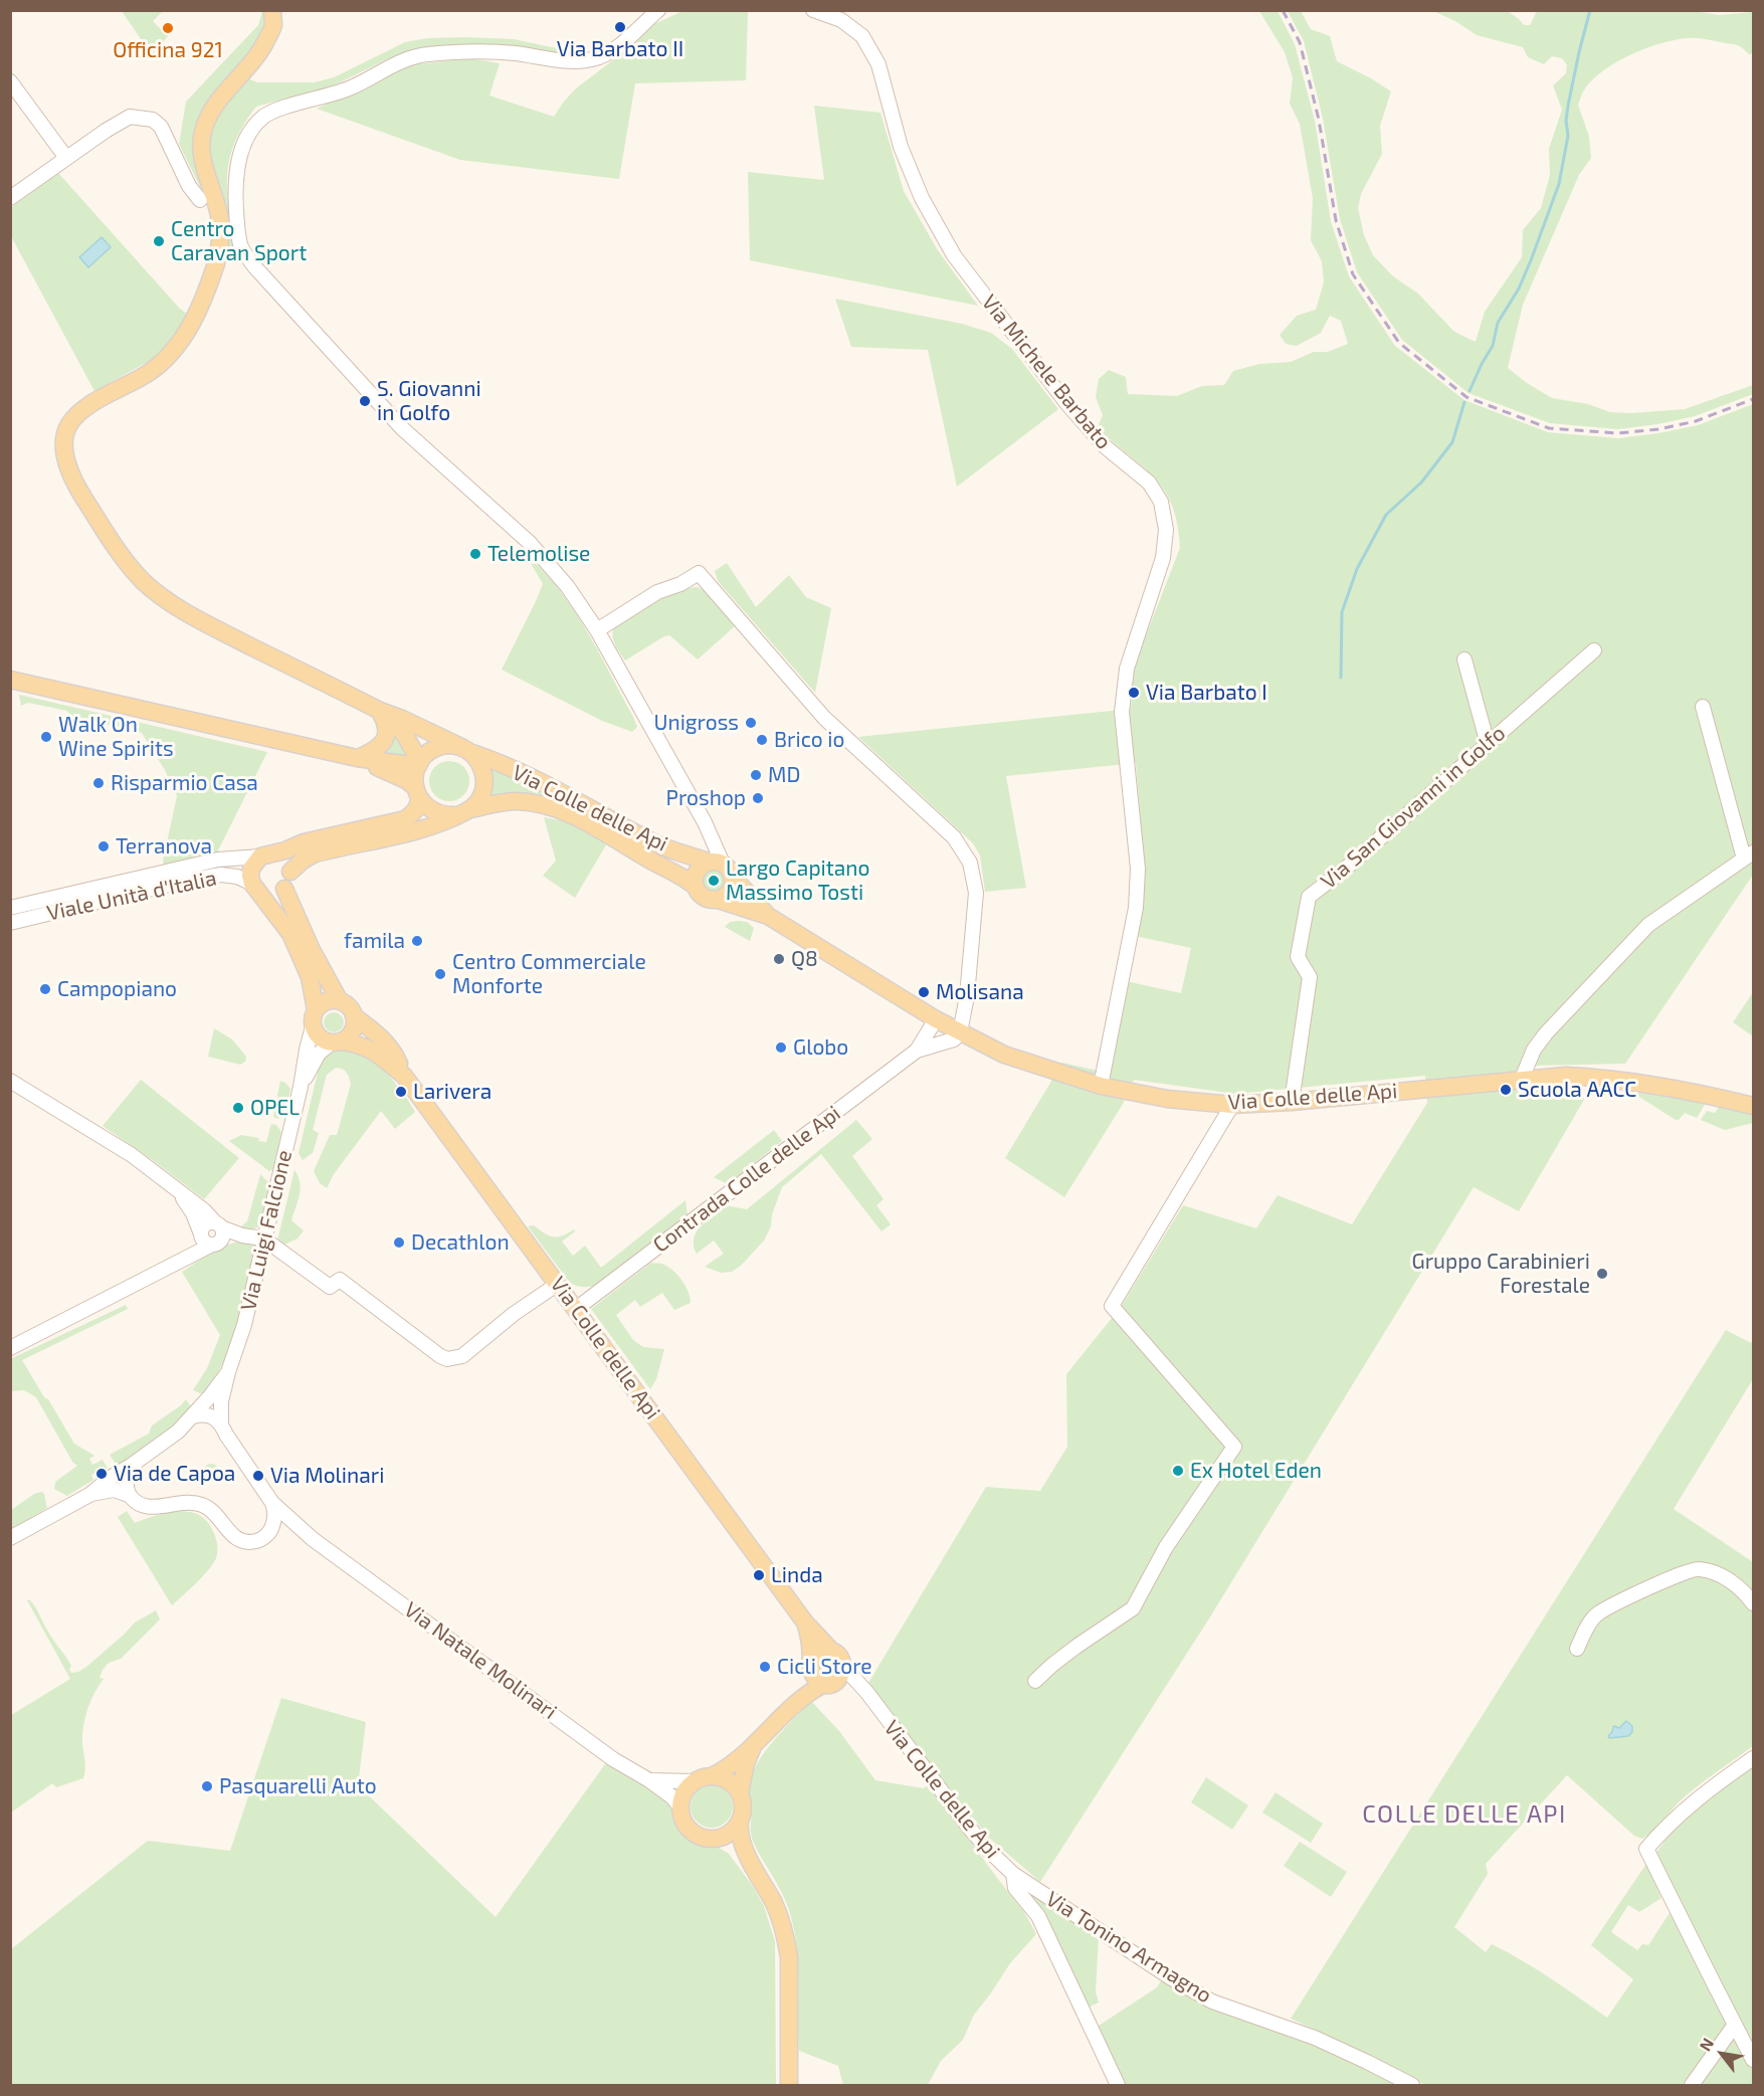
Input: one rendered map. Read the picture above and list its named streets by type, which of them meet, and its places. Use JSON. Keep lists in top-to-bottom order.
{
  "streets": {
    "main road": ["Via Colle delle Api"],
    "street": [
      "Via Michele Barbato",
      "Via San Giovanni in Golfo",
      "Viale Unità d'Italia",
      "Contrada Colle delle Api",
      "Via Luigi Falcione",
      "Via Natale Molinari",
      "Via Tonino Armagno"
    ]
  },
  "crossings": [
    ["Via Michele Barbato", "Via Colle delle Api"],
    ["Via San Giovanni in Golfo", "Via Colle delle Api"],
    ["Via Colle delle Api", "Contrada Colle delle Api"],
    ["Via Colle delle Api", "Via Luigi Falcione"],
    ["Via Colle delle Api", "Via Tonino Armagno"],
    ["Via Luigi Falcione", "Via Natale Molinari"]
  ],
  "districts": ["COLLE DELLE API"],
  "places": [
    "Via Barbato II",
    "Officina 921",
    "Centro Caravan Sport",
    "S. Giovanni in Golfo",
    "Telemolise",
    "Via Barbato I",
    "Unigross",
    "Walk On Wine Spirits",
    "Brico io",
    "MD",
    "Risparmio Casa",
    "Proshop",
    "Terranova",
    "Largo Capitano Massimo Tosti",
    "famila",
    "Q8",
    "Centro Commerciale Monforte",
    "Campopiano",
    "Molisana",
    "Globo",
    "Scuola AACC",
    "Larivera",
    "OPEL",
    "Decathlon",
    "Gruppo Carabinieri Forestale",
    "Ex Hotel Eden",
    "Via de Capoa",
    "Via Molinari",
    "Linda",
    "Cicli Store",
    "Pasquarelli Auto"
  ],
  "north": "top left"
}
